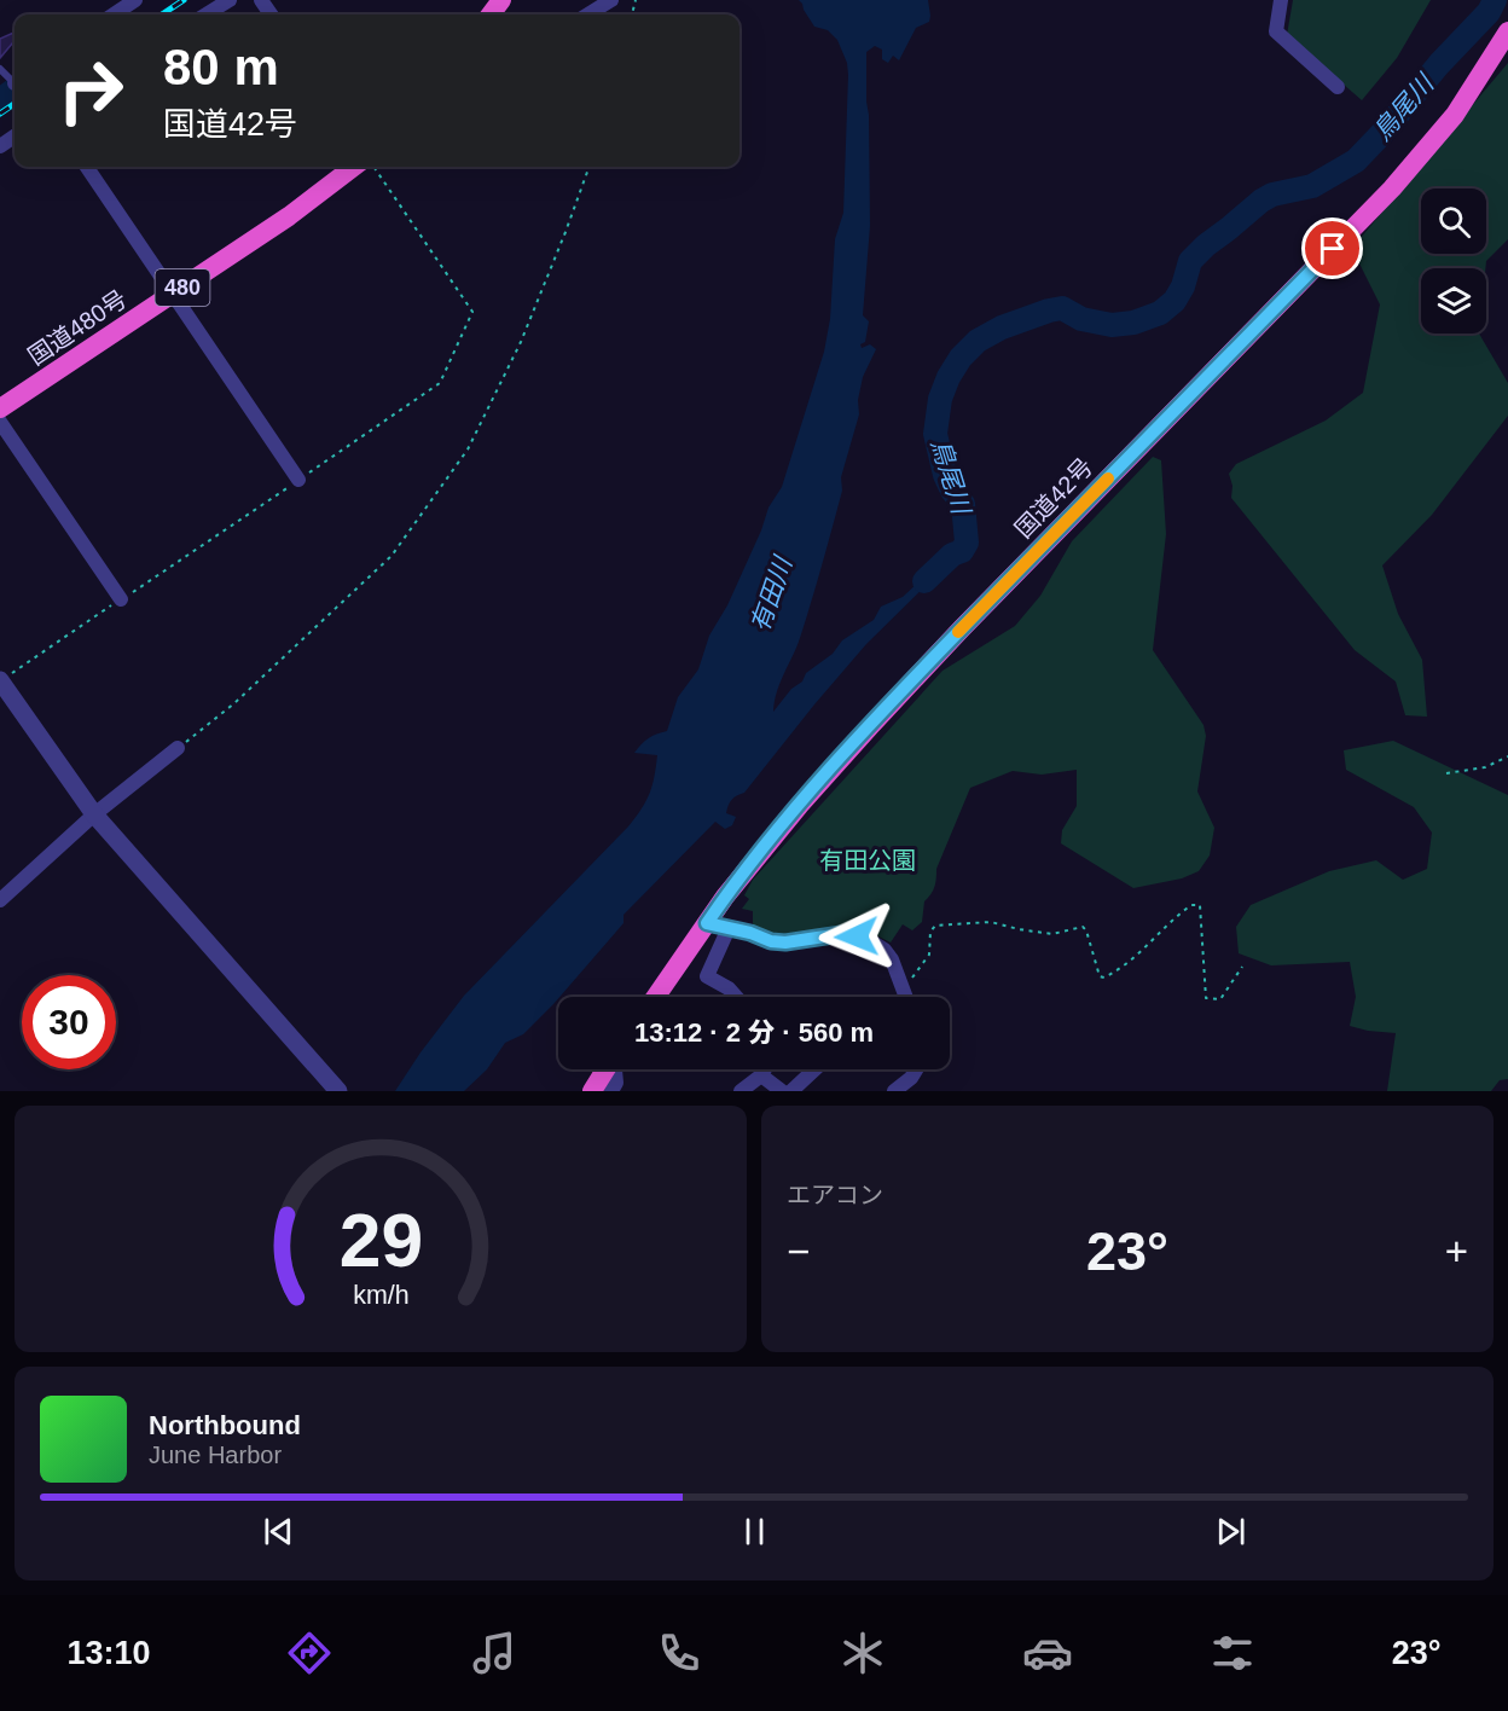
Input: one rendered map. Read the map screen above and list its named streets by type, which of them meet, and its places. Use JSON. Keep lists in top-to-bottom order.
{
  "streets": {
    "highway": ["480", "国道480号", "国道42号"]
  },
  "water": ["鳥尾川", "有田川"],
  "parks": ["有田公園"],
  "page": {
    "turn": ["80 m", "国道42号"],
    "limit": "30",
    "trip": "13:12 · 2 分 · 560 m",
    "tile": "エアコン",
    "heat": ["−", "23°", "+"],
    "song": ["Northbound", "June Harbor"],
    "tabs": ["13:10", "23°"],
    "gauge": ["29", "km/h"]
  }
}
